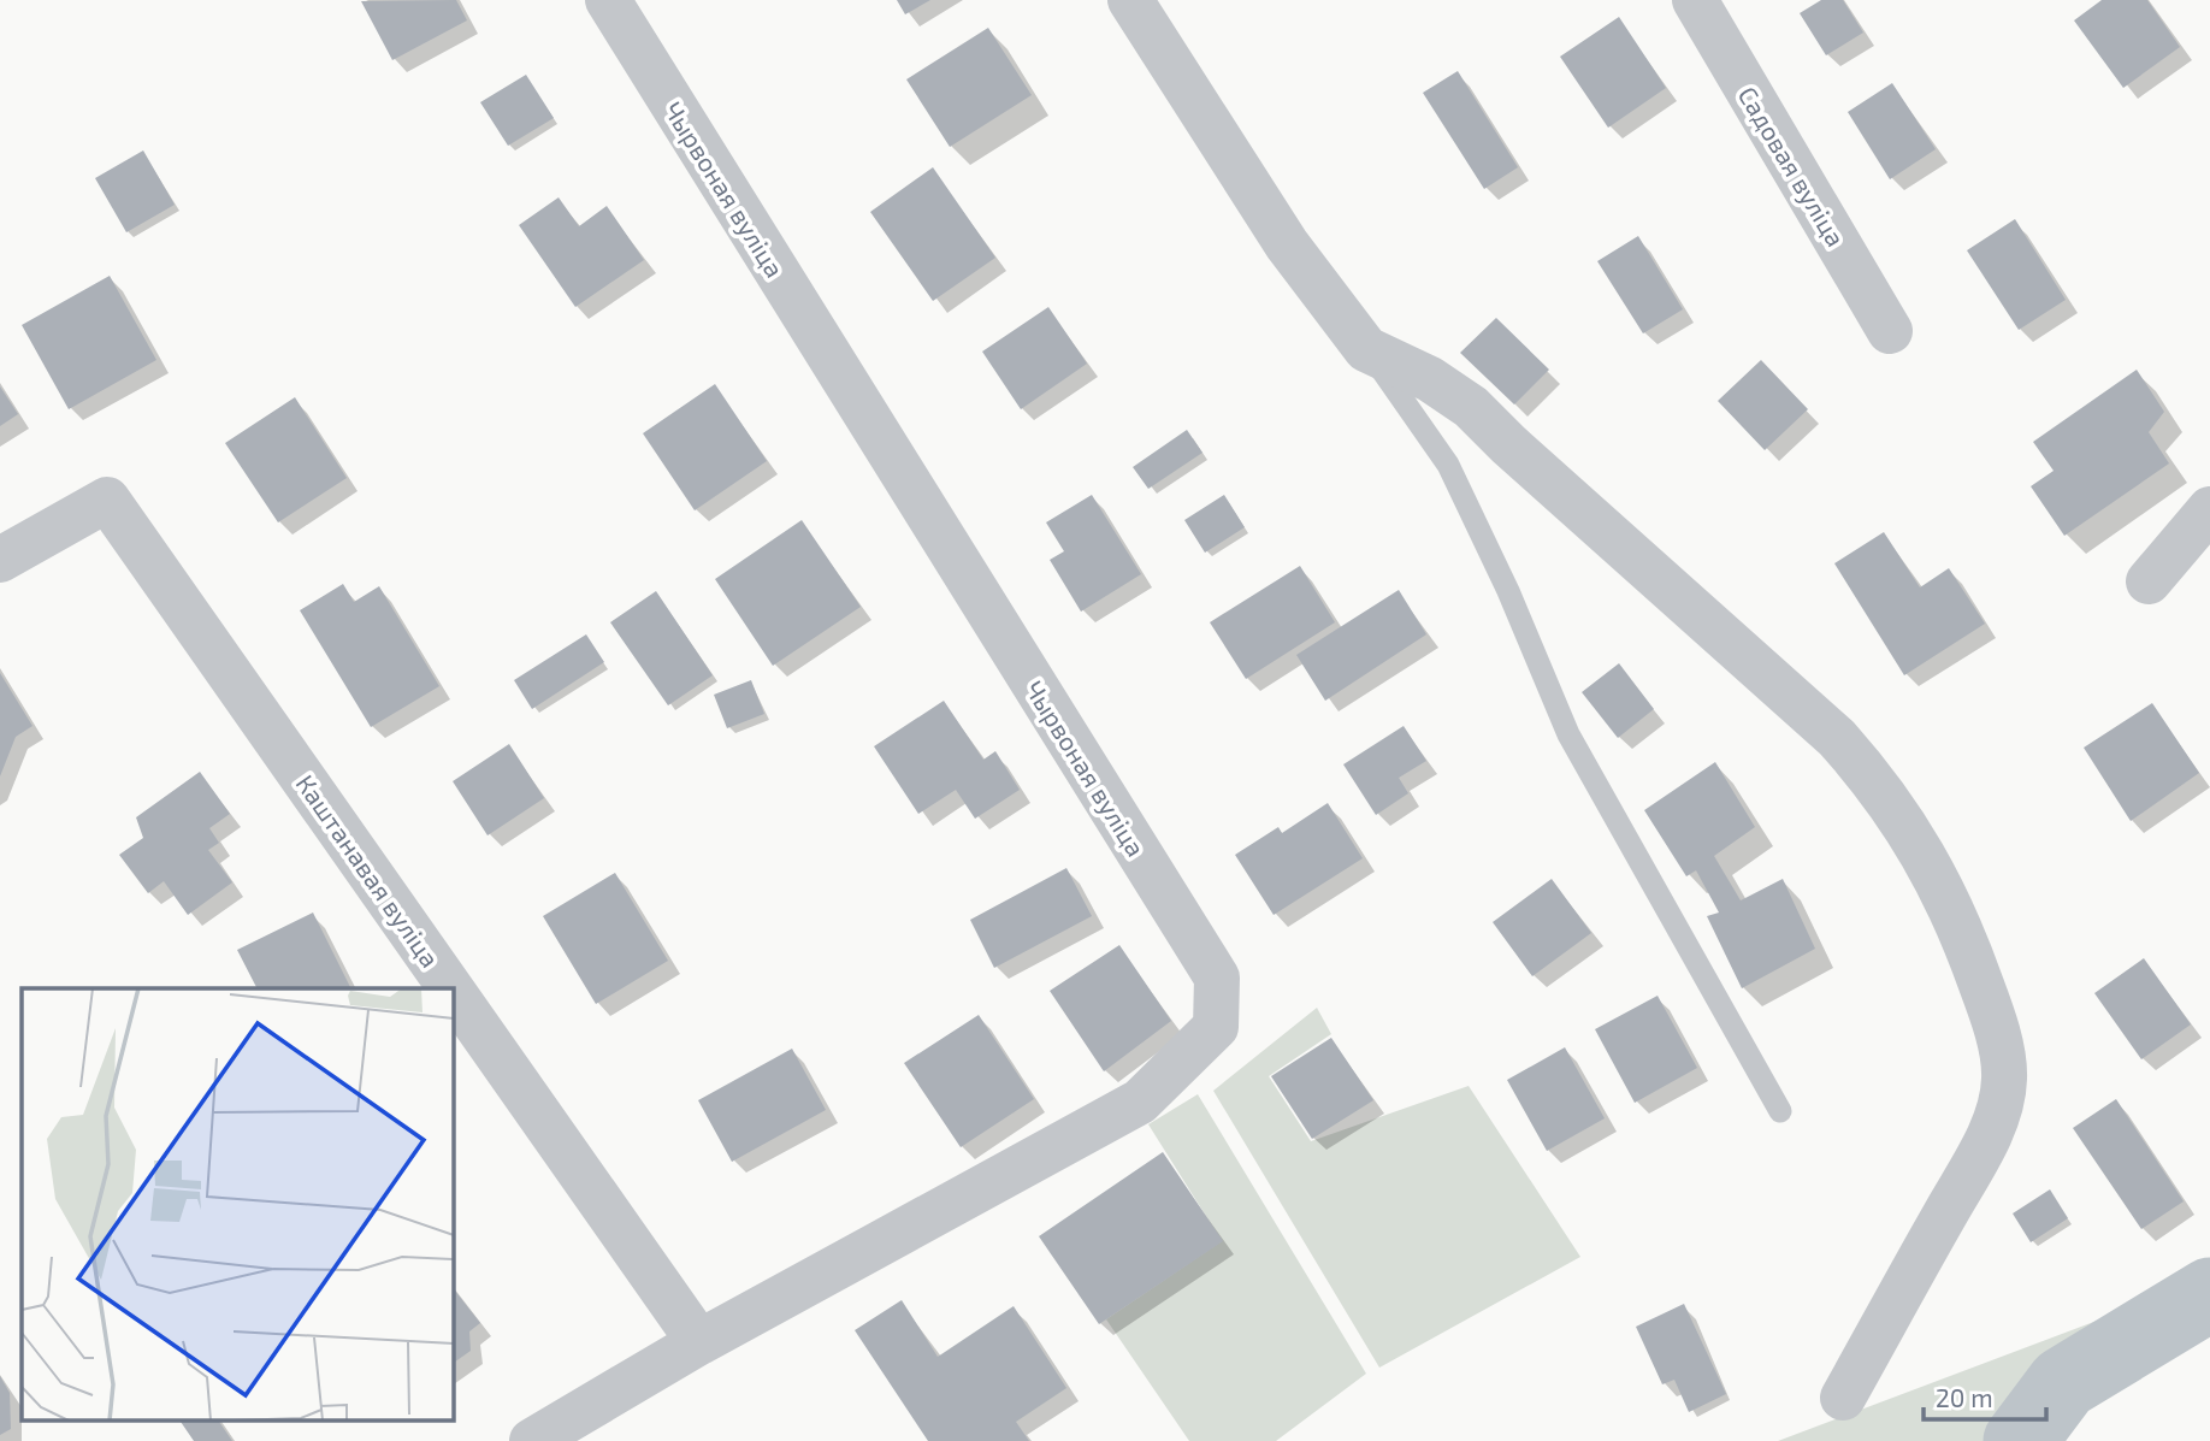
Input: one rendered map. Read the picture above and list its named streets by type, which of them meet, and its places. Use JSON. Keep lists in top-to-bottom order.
{
  "streets": {
    "street": ["Садовая вуліца", "Чырвоная вуліца", "Каштанавая вуліца"]
  },
  "crossings": [
    ["Чырвоная вуліца", "Каштанавая вуліца"]
  ],
  "scale_bar": "20 m"
}
